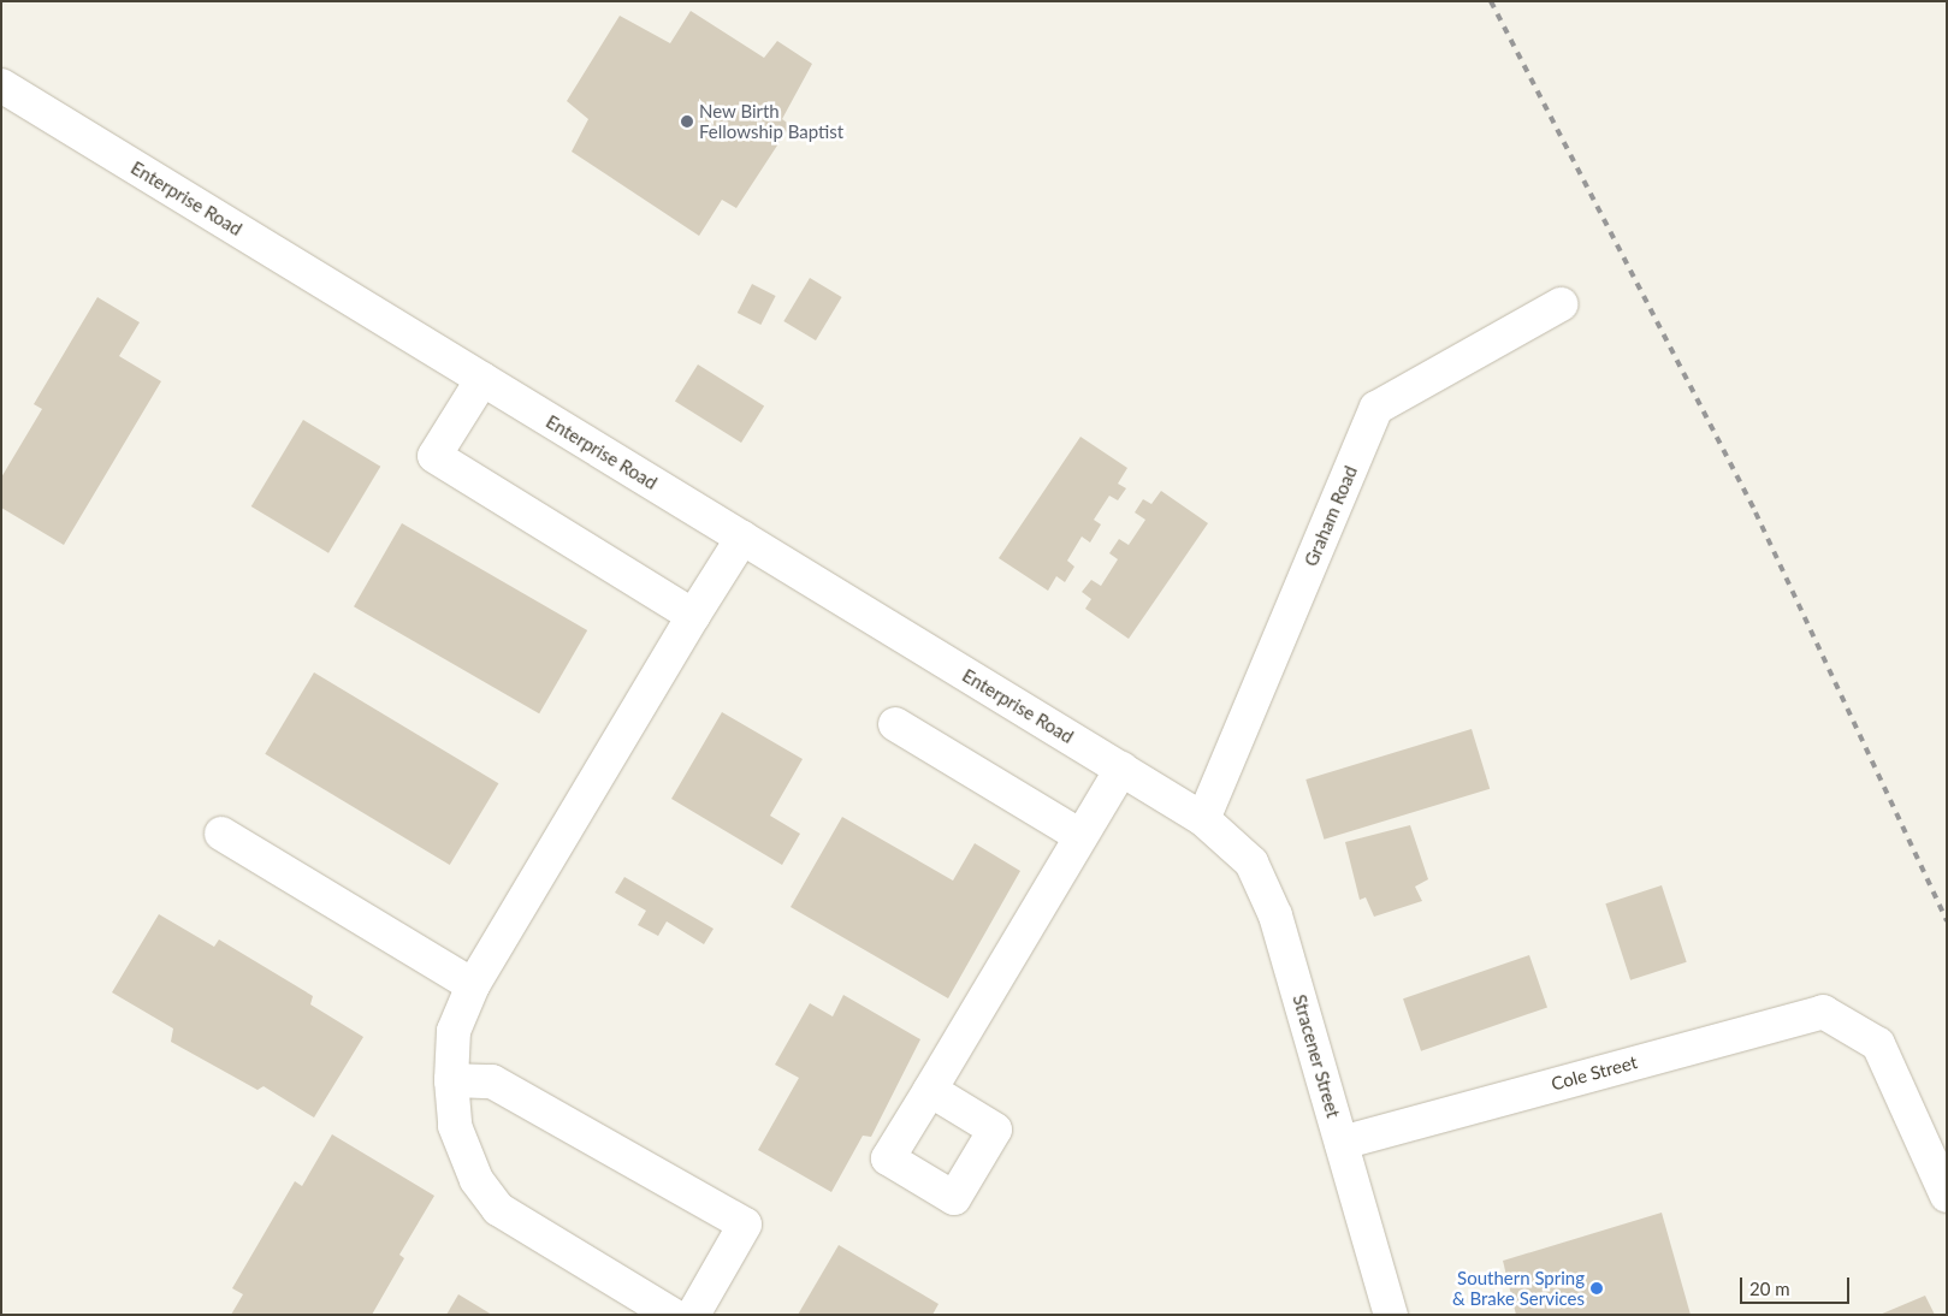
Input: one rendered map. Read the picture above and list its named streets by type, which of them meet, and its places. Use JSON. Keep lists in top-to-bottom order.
{
  "streets": {
    "street": [
      "Enterprise Road",
      "Graham Road",
      "Stracener Street",
      "Cole Street"
    ]
  },
  "crossings": [
    ["Enterprise Road", "Graham Road"],
    ["Enterprise Road", "Stracener Street"],
    ["Graham Road", "Stracener Street"],
    ["Stracener Street", "Cole Street"]
  ],
  "places": ["New Birth Fellowship Baptist", "Southern Spring & Brake Services"],
  "scale_bar": "20 m"
}
